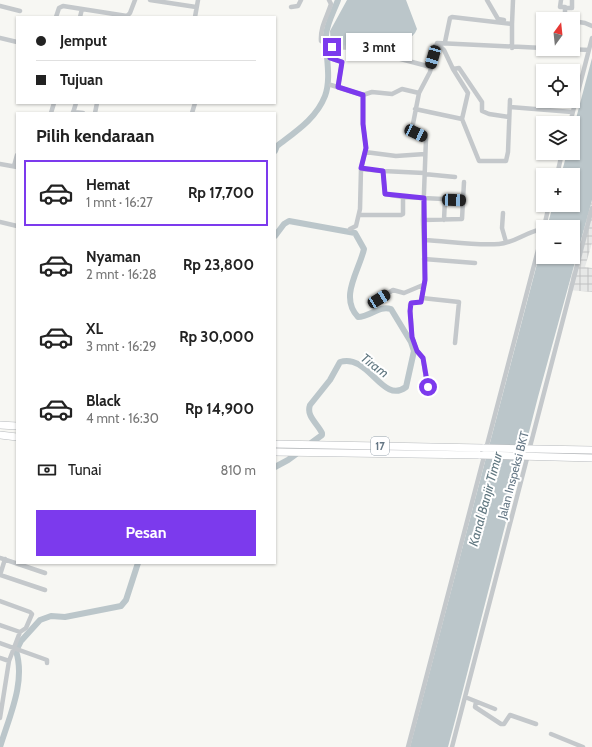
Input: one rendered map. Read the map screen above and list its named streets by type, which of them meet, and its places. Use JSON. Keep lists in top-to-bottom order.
{
  "streets": {
    "highway": ["17"],
    "street": ["Jalan Inspeksi BKT"]
  },
  "water": ["Tiram", "Kanal Banjir Timur"],
  "north": "top",
  "page": {
    "map_buttons": ["+", "−"],
    "banner": ["Jemput", "Tujuan"],
    "bubble": "3 mnt",
    "heading": "Pilih kendaraan",
    "list": [
      {
        "name": "Hemat",
        "note": "1 mnt · 16:27",
        "value": "Rp 17,700"
      },
      {
        "name": "Nyaman",
        "note": "2 mnt · 16:28",
        "value": "Rp 23,800"
      },
      {
        "name": "XL",
        "note": "3 mnt · 16:29",
        "value": "Rp 30,000"
      },
      {
        "name": "Black",
        "note": "4 mnt · 16:30",
        "value": "Rp 14,900"
      }
    ],
    "pay": ["Tunai", "810 m"],
    "buttons": "Pesan"
  }
}
